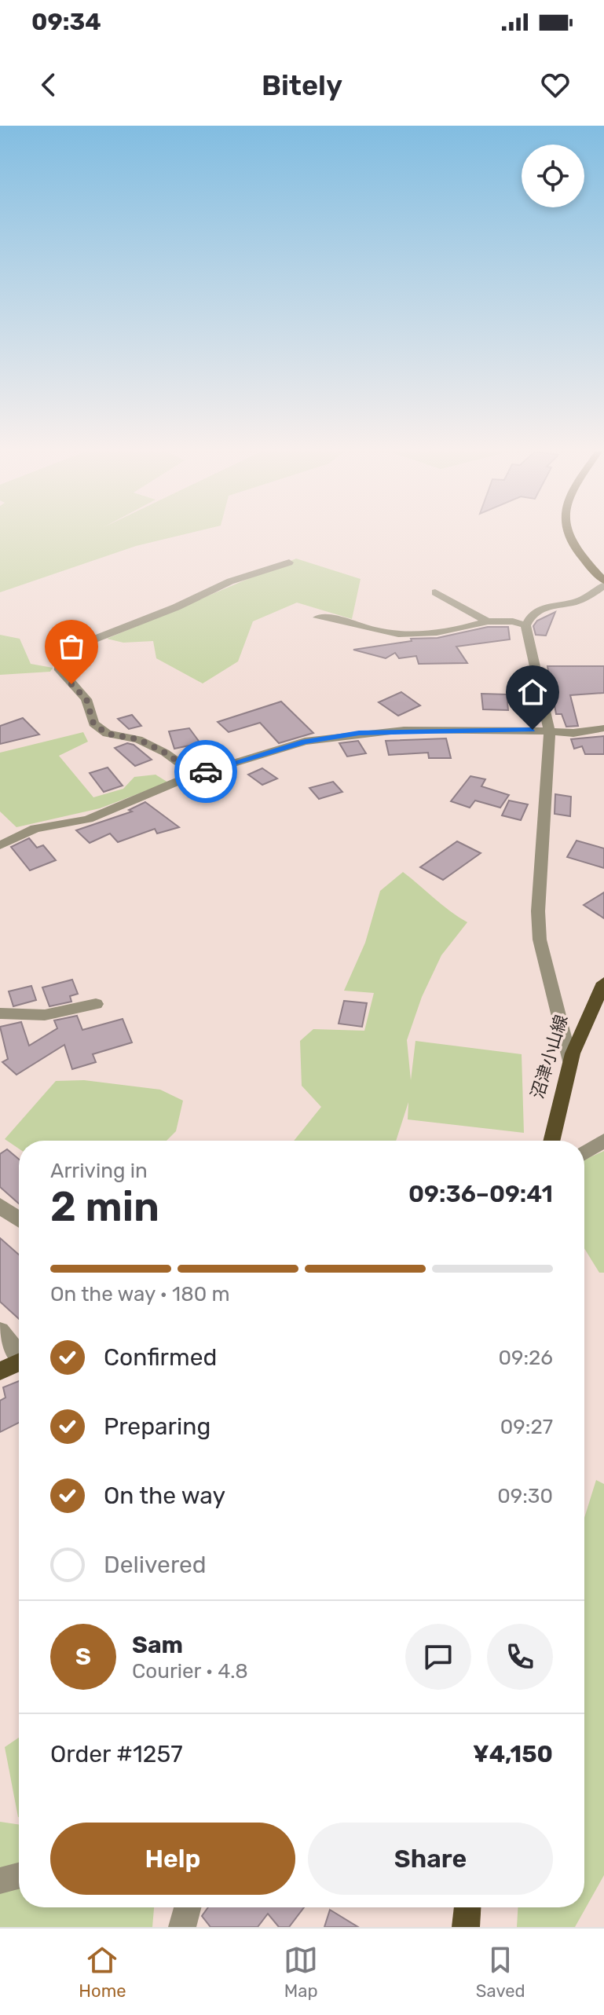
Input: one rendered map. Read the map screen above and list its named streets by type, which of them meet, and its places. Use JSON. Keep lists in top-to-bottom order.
{
  "streets": {
    "main road": ["沼津小山線"]
  },
  "page": {
    "status": "09:34",
    "header": "Bitely",
    "heading": ["2 min", "Arriving in", "09:36–09:41"],
    "panel": [
      "Sam",
      "Courier · 4.8",
      "Order #1257",
      "¥4,150"
    ],
    "bar": "On the way · 180 m",
    "list": [
      ["Confirmed", "09:26"],
      ["Preparing", "09:27"],
      ["On the way", "09:30"],
      "Delivered"
    ],
    "round": "S",
    "buttons": ["Help", "Share"],
    "tabs": ["Home", "Map", "Saved"]
  }
}
